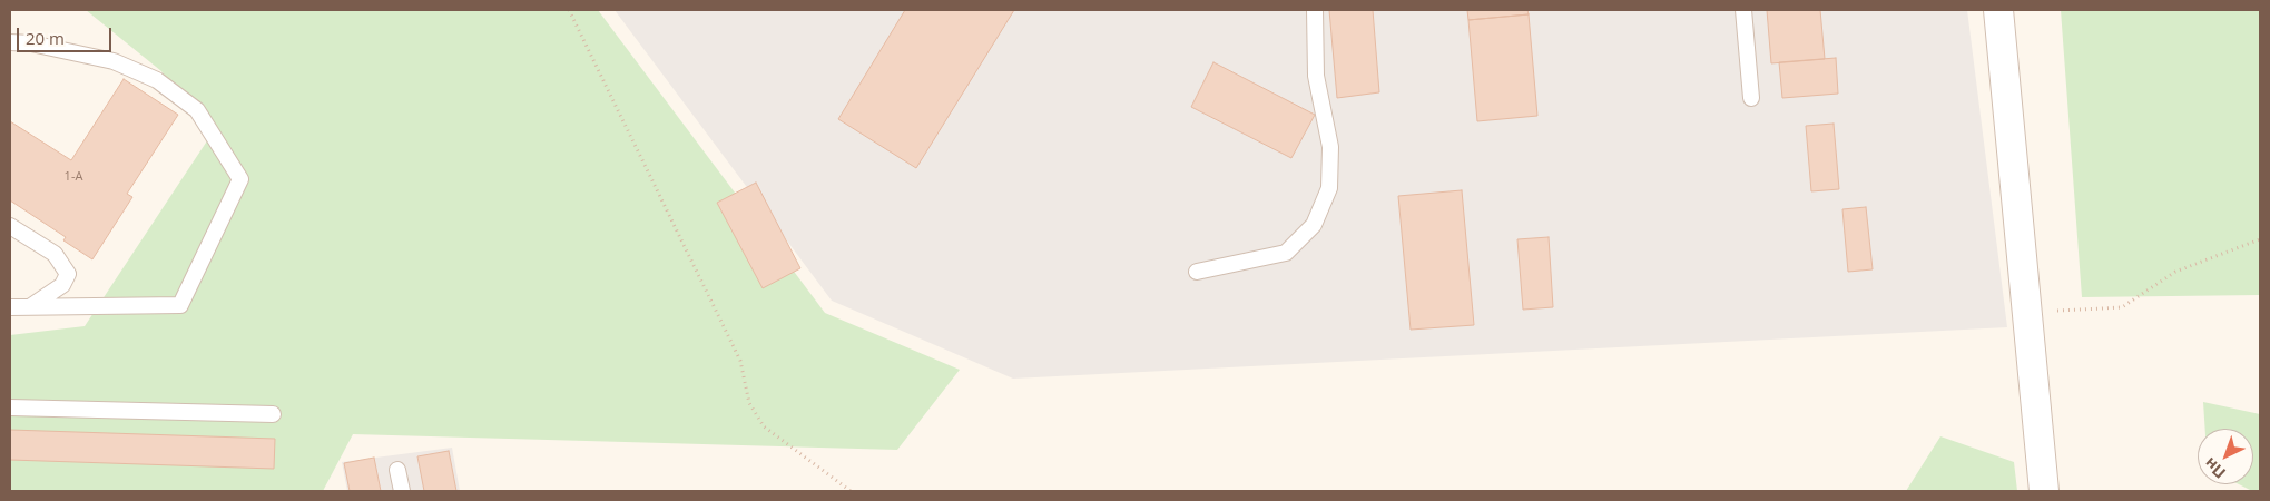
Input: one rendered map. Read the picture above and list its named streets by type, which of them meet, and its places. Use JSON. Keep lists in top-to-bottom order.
{
  "house_numbers": ["1-А"],
  "scale_bar": "20 m",
  "north": "bottom left"
}
